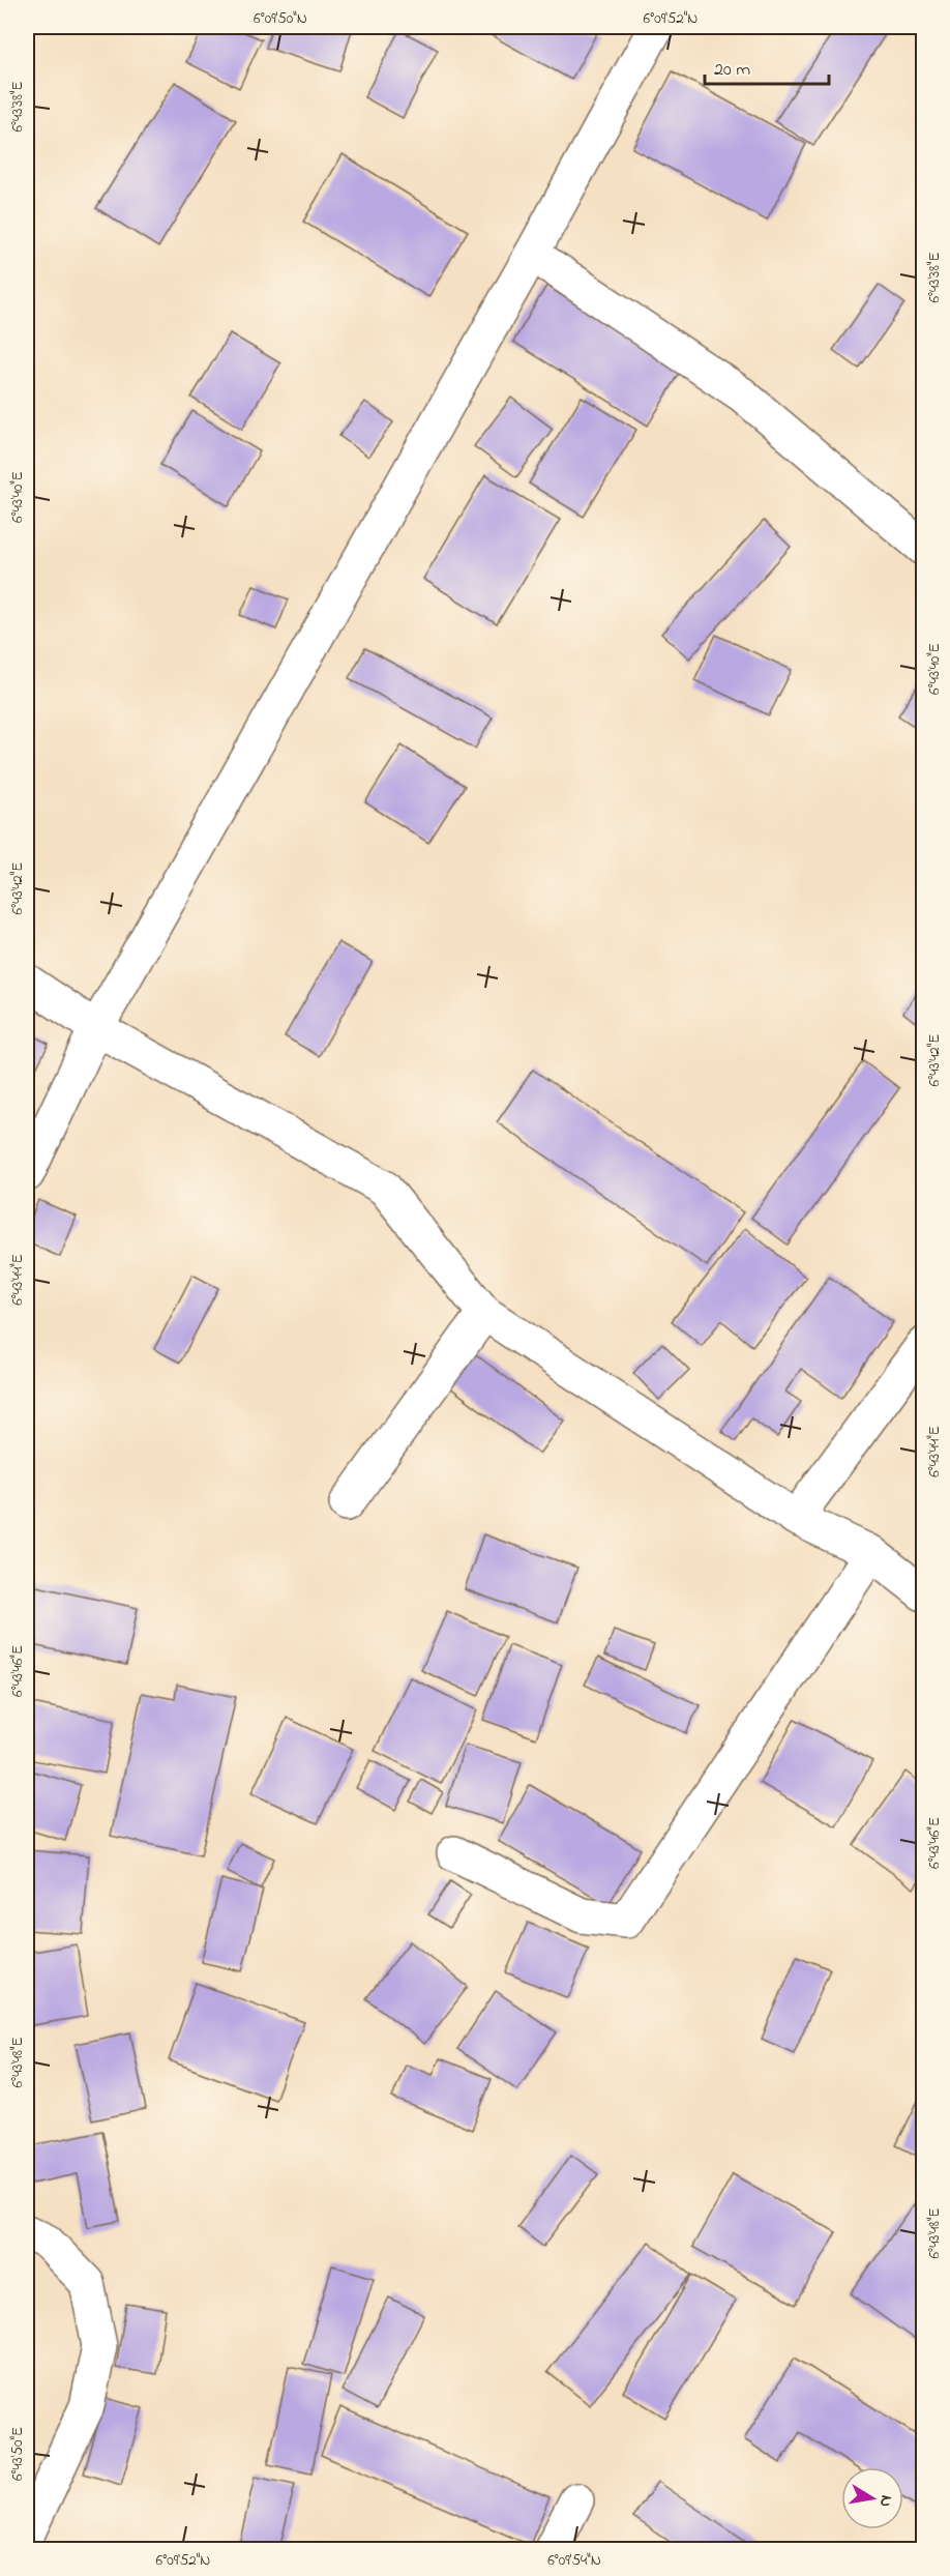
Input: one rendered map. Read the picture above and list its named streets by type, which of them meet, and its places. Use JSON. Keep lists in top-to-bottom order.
{
  "scale_bar": "20 m",
  "north": "right",
  "coordinates": [
    "6°09'50\"N",
    "6°09'52\"N",
    "6°43'38\"E",
    "6°43'40\"E",
    "6°43'42\"E",
    "6°43'44\"E",
    "6°43'46\"E",
    "6°43'48\"E",
    "6°43'50\"E",
    "6°09'54\"N"
  ]
}
